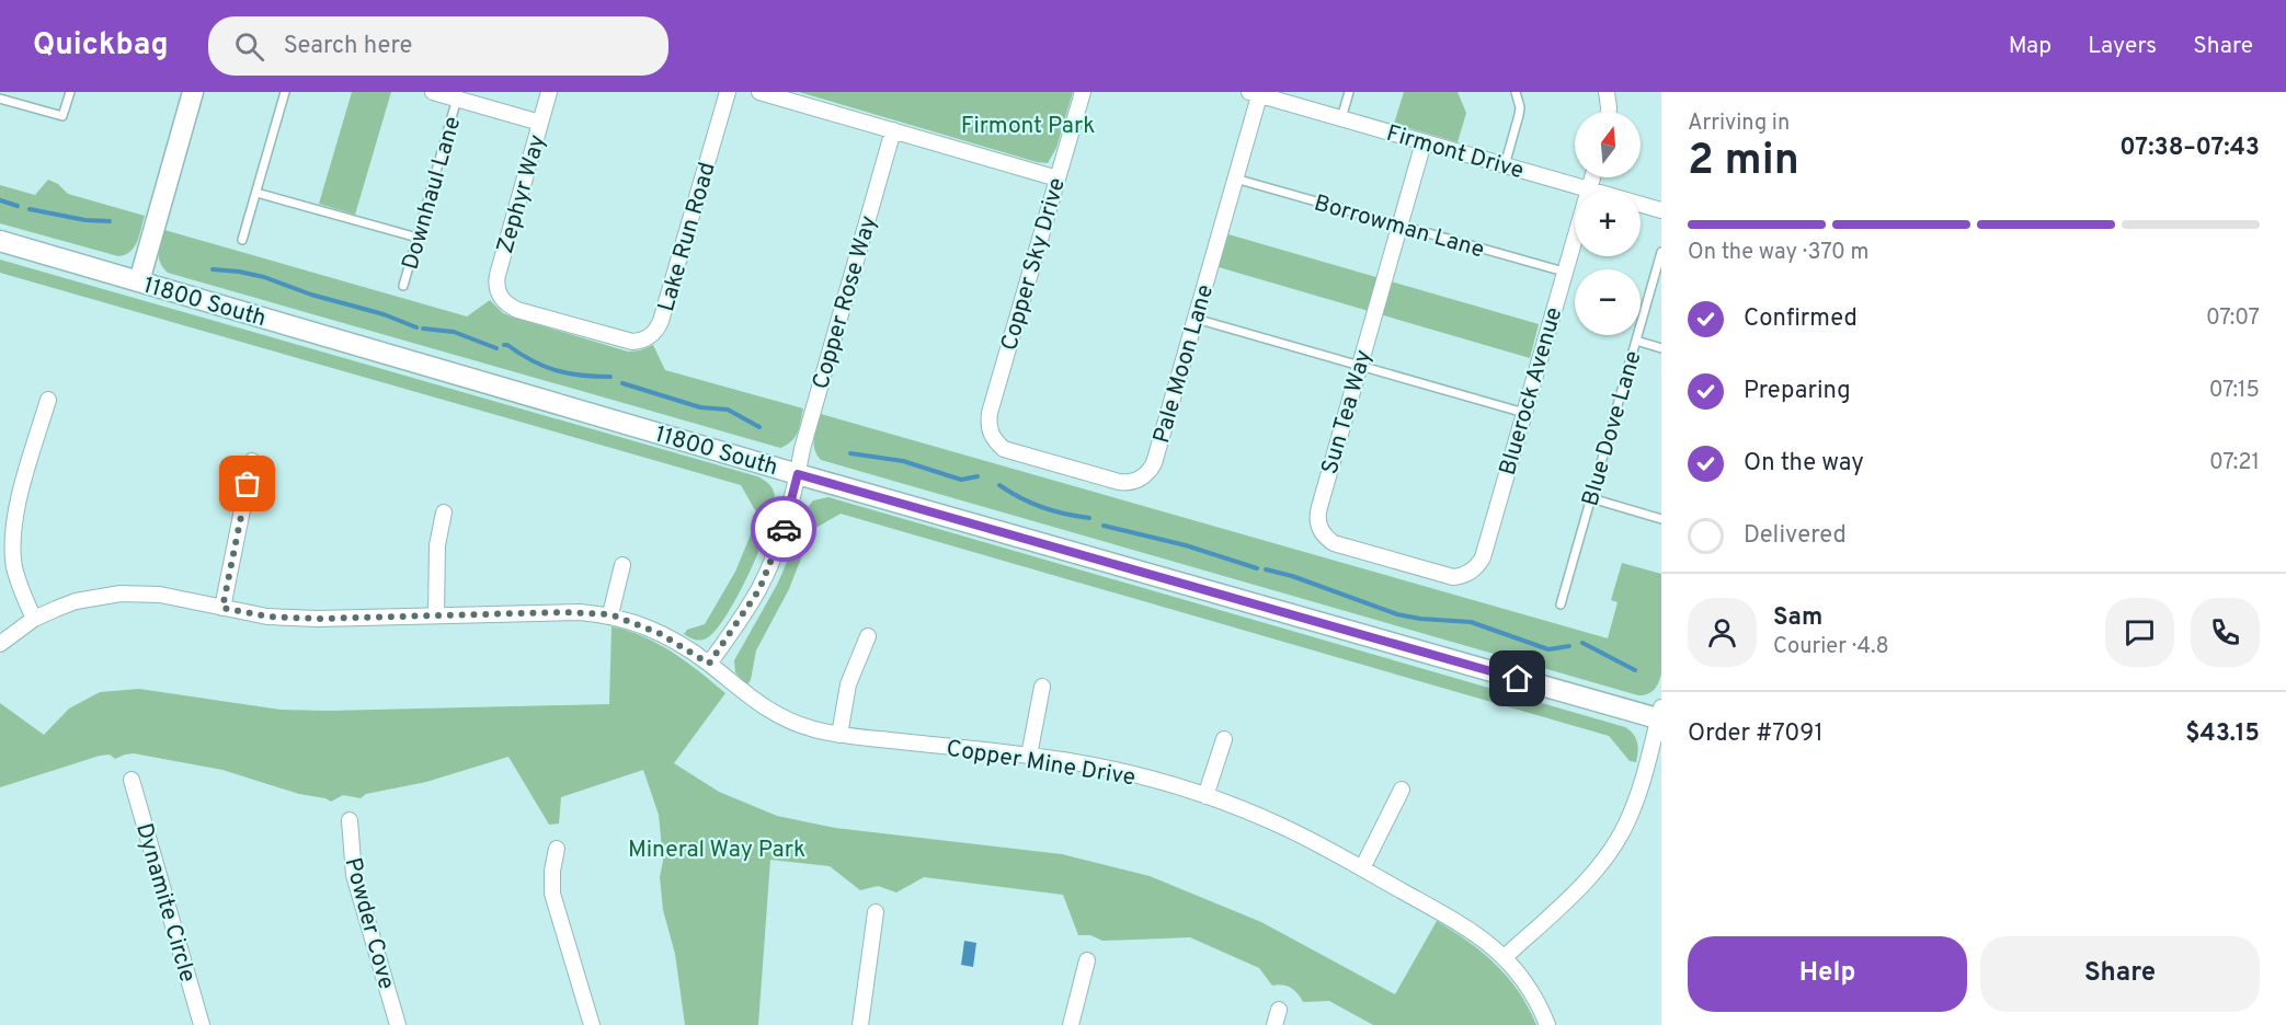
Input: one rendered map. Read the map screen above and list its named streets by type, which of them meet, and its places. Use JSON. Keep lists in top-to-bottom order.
{
  "streets": {
    "main road": ["11800 South"],
    "street": [
      "Firmont Drive",
      "Zephyr Way",
      "Lake Run Road",
      "Copper Sky Drive",
      "Copper Rose Way",
      "Pale Moon Lane",
      "Bluerock Avenue",
      "Sun Tea Way",
      "Copper Mine Drive",
      "Dynamite Circle",
      "Powder Cove"
    ],
    "lane": ["Downhaul Lane", "Borrowman Lane", "Blue Dove Lane"]
  },
  "crossings": [
    ["Firmont Drive", "Pale Moon Lane"],
    ["Firmont Drive", "Bluerock Avenue"],
    ["Firmont Drive", "Sun Tea Way"],
    ["Zephyr Way", "Lake Run Road"],
    ["Borrowman Lane", "Pale Moon Lane"],
    ["Borrowman Lane", "Bluerock Avenue"],
    ["Borrowman Lane", "Sun Tea Way"],
    ["Copper Sky Drive", "Pale Moon Lane"],
    ["11800 South", "Copper Rose Way"],
    ["Copper Rose Way", "Copper Mine Drive"],
    ["Bluerock Avenue", "Sun Tea Way"]
  ],
  "parks": ["Firmont Park", "Mineral Way Park"],
  "north": "top",
  "page": {
    "header": "Quickbag",
    "search": "Search here",
    "nav": ["Map", "Layers", "Share"],
    "heading": ["2 min", "Arriving in", "07:38–07:43"],
    "panel": [
      "Sam",
      "Courier · 4.8",
      "Order #7091",
      "$43.15"
    ],
    "map_buttons": ["+", "−"],
    "bar": "On the way · 370 m",
    "list": [
      ["Confirmed", "07:07"],
      ["Preparing", "07:15"],
      ["On the way", "07:21"],
      "Delivered"
    ],
    "buttons": ["Help", "Share"]
  }
}
